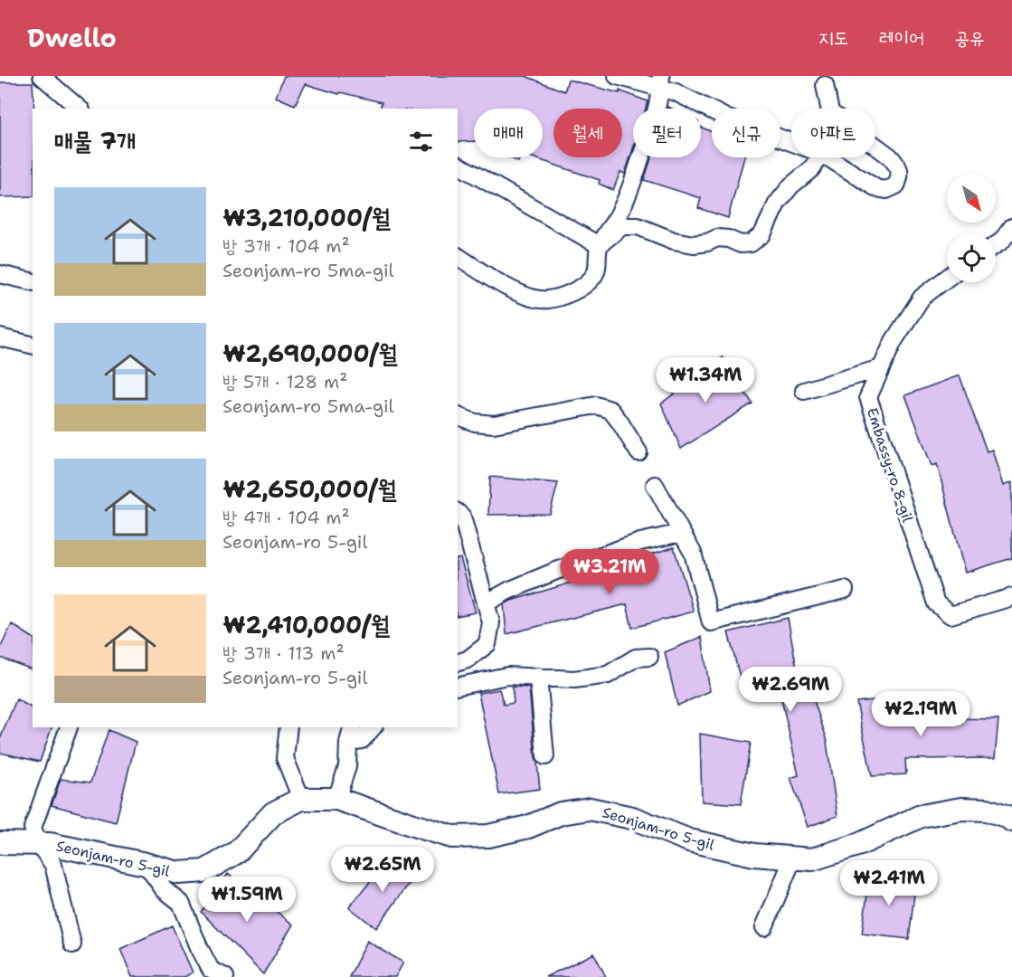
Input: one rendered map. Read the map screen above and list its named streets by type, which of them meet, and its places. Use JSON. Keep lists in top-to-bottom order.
{
  "streets": {
    "street": ["Embassy-ro 8-gil", "Seonjam-ro 5-gil"]
  },
  "north": "bottom right",
  "page": {
    "header": "Dwello",
    "nav": ["지도", "레이어", "공유"],
    "chip": [
      "매매",
      "월세",
      "필터",
      "신규",
      "아파트"
    ],
    "heading": "매물 7개",
    "list": [
      {
        "name": "₩3,210,000/월",
        "note": "방 3개 · 104 m² · Seonjam-ro 5ma-gil"
      },
      {
        "name": "₩2,690,000/월",
        "note": "방 5개 · 128 m² · Seonjam-ro 5ma-gil"
      },
      {
        "name": "₩2,650,000/월",
        "note": "방 4개 · 104 m² · Seonjam-ro 5-gil"
      },
      {
        "name": "₩2,410,000/월",
        "note": "방 3개 · 113 m² · Seonjam-ro 5-gil"
      }
    ],
    "price": [
      "₩1.34M",
      "₩3.21M",
      "₩2.69M",
      "₩2.19M",
      "₩2.65M",
      "₩2.41M",
      "₩1.59M"
    ]
  }
}
